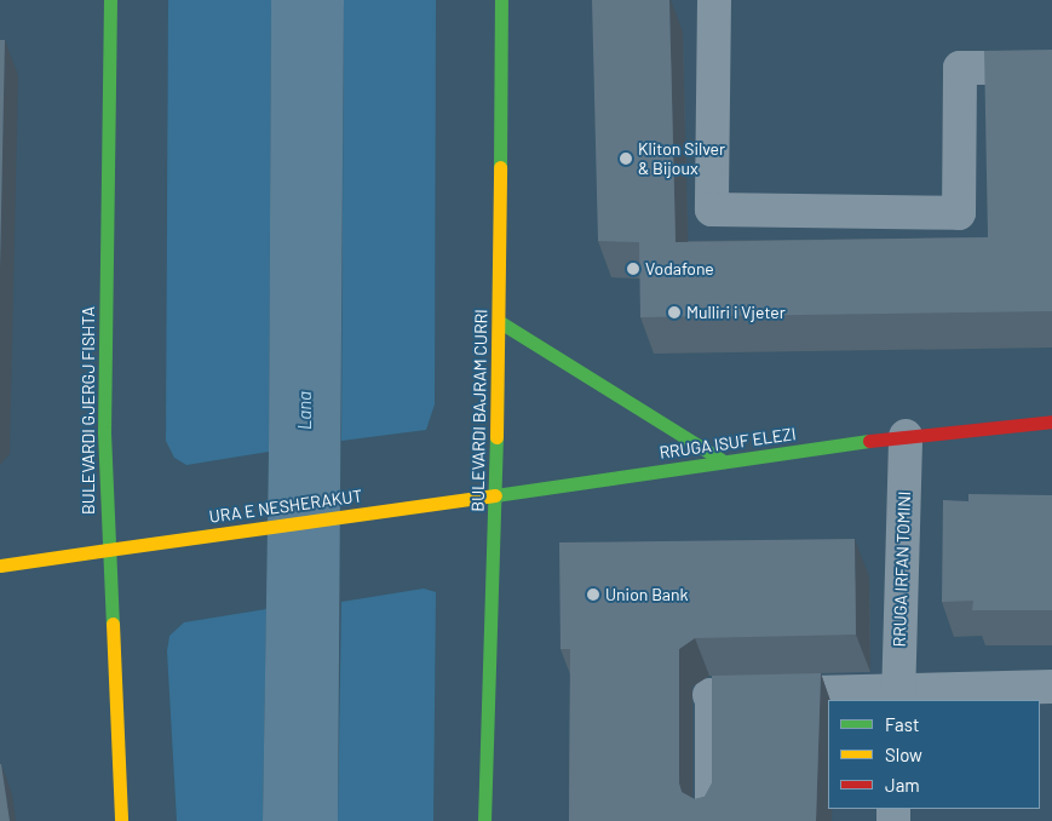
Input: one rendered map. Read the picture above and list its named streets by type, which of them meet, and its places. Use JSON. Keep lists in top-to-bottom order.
{
  "streets": {
    "main road": [
      "BULEVARDI GJERGJ FISHTA",
      "BULEVARDI BAJRAM CURRI",
      "RRUGA ISUF ELEZI",
      "URA E NESHERAKUT"
    ],
    "street": ["RRUGA IRFAN TOMINI"]
  },
  "crossings": [
    ["BULEVARDI GJERGJ FISHTA", "URA E NESHERAKUT"],
    ["BULEVARDI BAJRAM CURRI", "RRUGA ISUF ELEZI"],
    ["RRUGA ISUF ELEZI", "URA E NESHERAKUT"],
    ["RRUGA ISUF ELEZI", "RRUGA IRFAN TOMINI"]
  ],
  "water": ["Lana"],
  "places": [
    "Kliton Silver & Bijoux",
    "Vodafone",
    "Mulliri i Vjeter",
    "Union Bank"
  ],
  "legend": ["Fast", "Slow", "Jam"]
}
